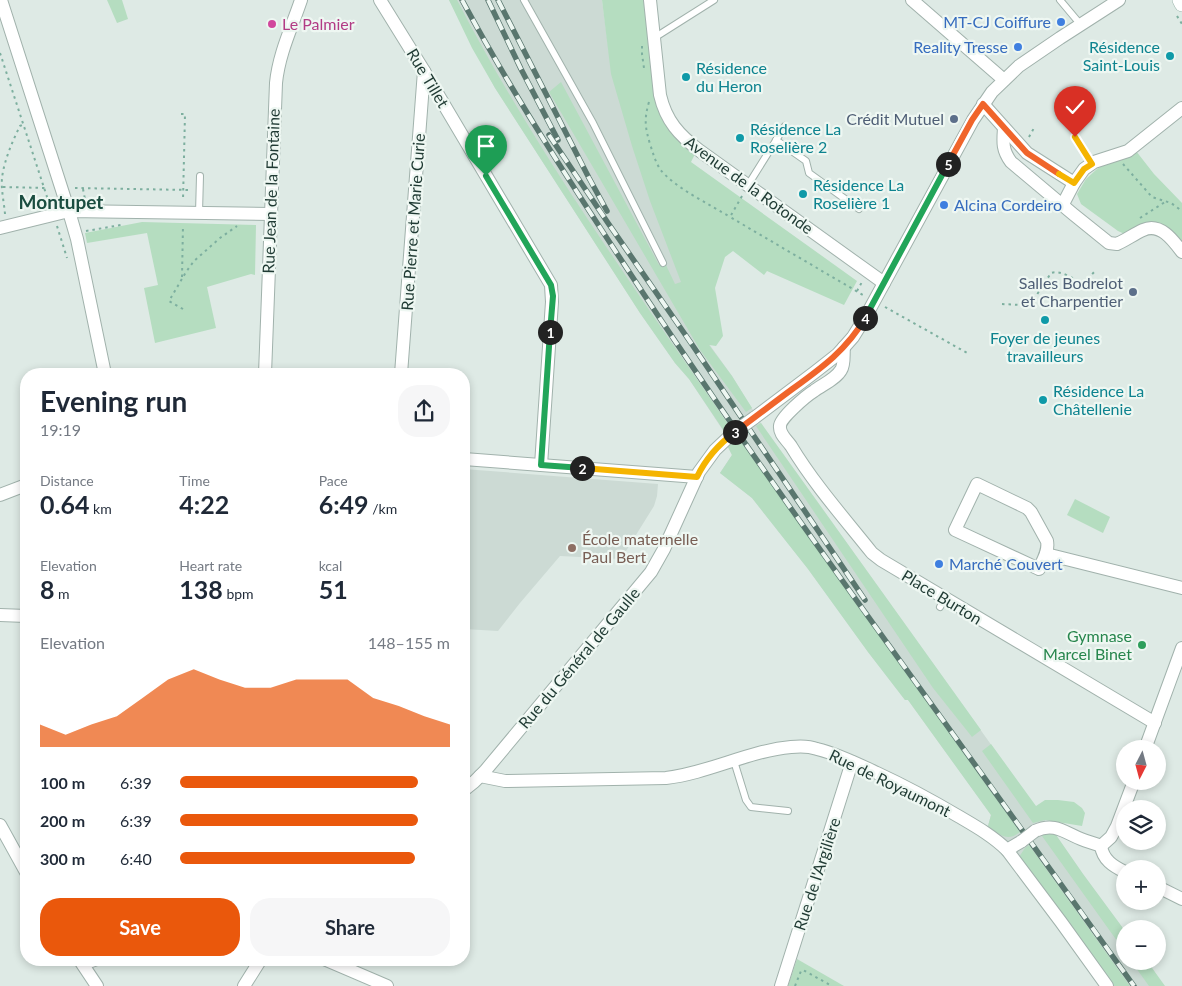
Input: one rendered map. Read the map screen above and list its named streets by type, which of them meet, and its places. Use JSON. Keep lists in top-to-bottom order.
{
  "streets": {
    "street": [
      "Rue Tillet",
      "Avenue de la Rotonde",
      "Rue Jean de la Fontaine",
      "Rue Pierre et Marie Curie",
      "Place Burton",
      "Rue du Général de Gaulle",
      "Rue de Royaumont",
      "Rue de l'Argilière"
    ]
  },
  "crossings": [
    ["Rue Tillet", "Rue Pierre et Marie Curie"],
    ["Avenue de la Rotonde", "Rue du Général de Gaulle"],
    ["Place Burton", "Rue du Général de Gaulle"],
    ["Rue du Général de Gaulle", "Rue de Royaumont"],
    ["Rue de Royaumont", "Rue de l'Argilière"]
  ],
  "districts": ["Montupet"],
  "places": [
    "MT-CJ Coiffure",
    "Le Palmier",
    "Reality Tresse",
    "Résidence Saint-Louis",
    "Résidence du Heron",
    "Crédit Mutuel",
    "Résidence La Roselière 2",
    "Résidence La Roselière 1",
    "Alcina Cordeiro",
    "Salles Bodrelot et Charpentier",
    "Foyer de jeunes travailleurs",
    "Résidence La Châtellenie",
    "École maternelle Paul Bert",
    "Marché Couvert",
    "Gymnase Marcel Binet"
  ],
  "north": "bottom",
  "page": {
    "pins": [
      "5",
      "4",
      "1",
      "3",
      "2"
    ],
    "heading": ["Evening run", "19:19"],
    "stats": [
      ["Distance", "0.64 km"],
      ["Time", "4:22"],
      ["Pace", "6:49 /km"],
      ["Elevation", "8 m"],
      ["Heart rate", "138 bpm"],
      ["kcal", "51"]
    ],
    "chart": ["Elevation", "148–155 m"],
    "map_buttons": ["+", "−"],
    "list": [
      {
        "name": "100 m",
        "note": "6:39"
      },
      {
        "name": "200 m",
        "note": "6:39"
      },
      {
        "name": "300 m",
        "note": "6:40"
      }
    ],
    "buttons": ["Save", "Share"]
  }
}
